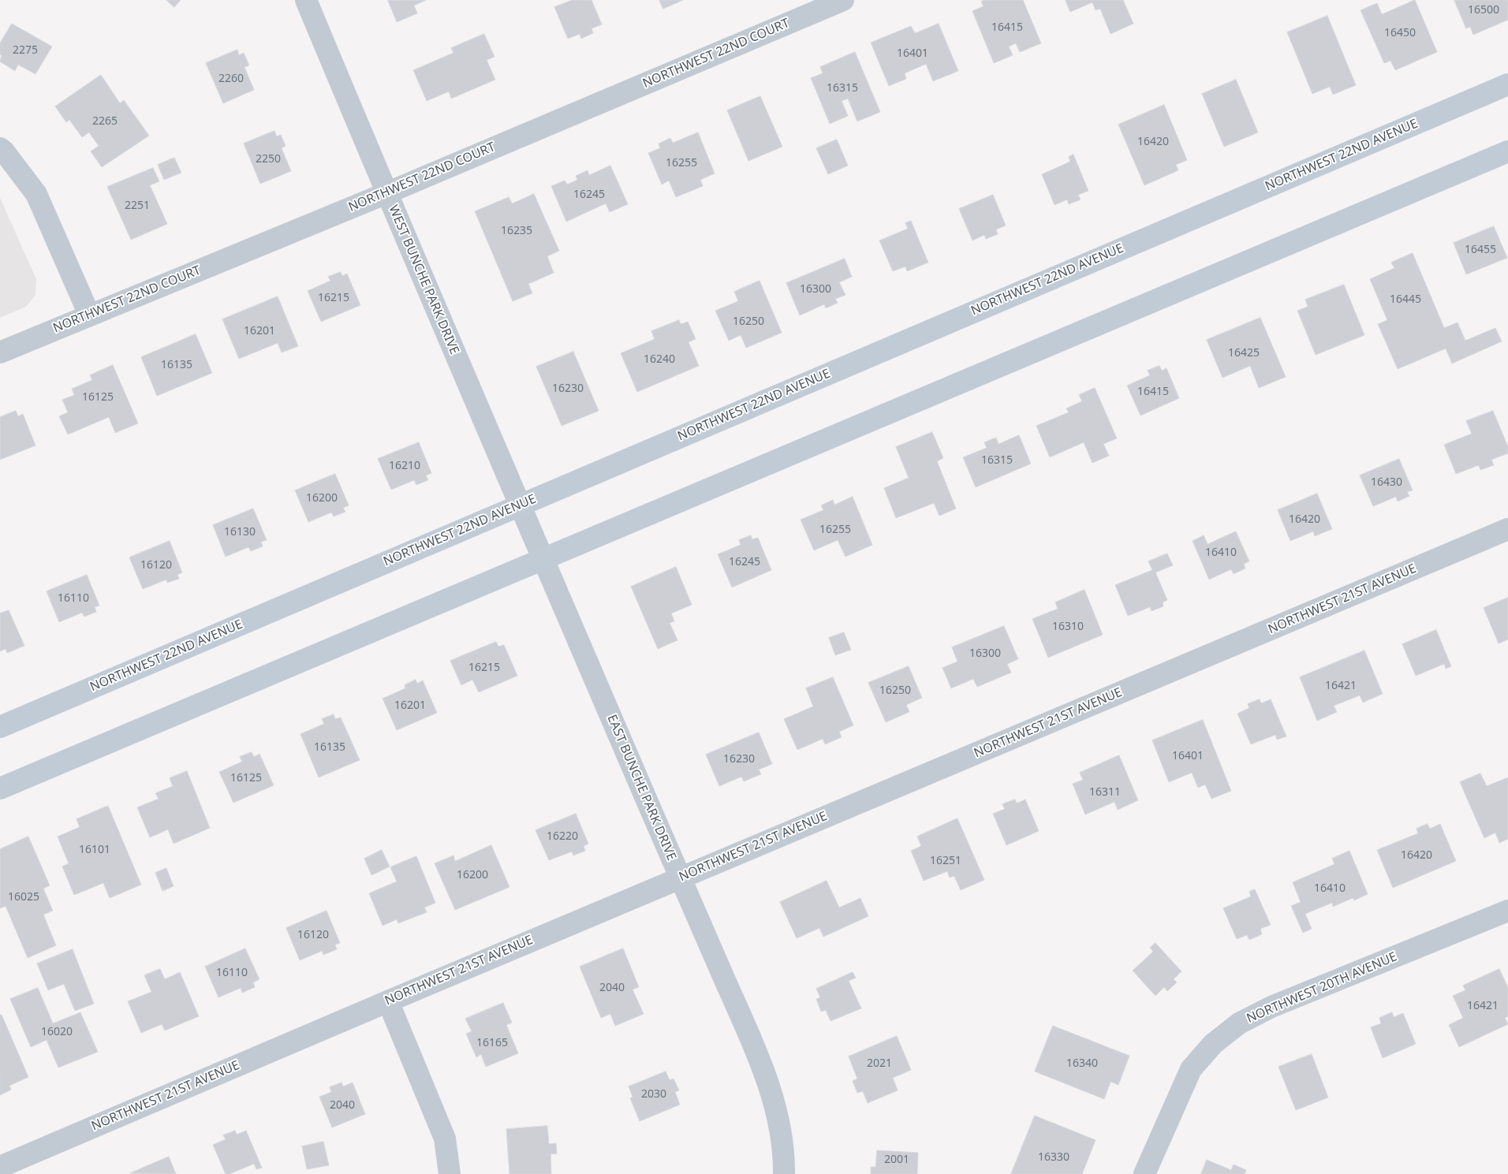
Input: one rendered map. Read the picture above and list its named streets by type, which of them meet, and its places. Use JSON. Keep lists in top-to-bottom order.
{
  "streets": {
    "main road": ["NORTHWEST 22ND AVENUE"],
    "street": [
      "NORTHWEST 22ND COURT",
      "WEST BUNCHE PARK DRIVE",
      "NORTHWEST 21ST AVENUE",
      "EAST BUNCHE PARK DRIVE",
      "NORTHWEST 20TH AVENUE"
    ]
  },
  "crossings": [
    ["NORTHWEST 22ND COURT", "WEST BUNCHE PARK DRIVE"],
    ["NORTHWEST 22ND AVENUE", "WEST BUNCHE PARK DRIVE"],
    ["WEST BUNCHE PARK DRIVE", "EAST BUNCHE PARK DRIVE"],
    ["NORTHWEST 21ST AVENUE", "EAST BUNCHE PARK DRIVE"]
  ],
  "house_numbers": [
    "16500",
    "16415",
    "16450",
    "2275",
    "16401",
    "2260",
    "16315",
    "2265",
    "16420",
    "2250",
    "16255",
    "16245",
    "2251",
    "16235",
    "16455",
    "16300",
    "16215",
    "16445",
    "16250",
    "16201",
    "16425",
    "16240",
    "16135",
    "16230",
    "16415",
    "16125",
    "16315",
    "16210",
    "16430",
    "16200",
    "16420",
    "16255",
    "16130",
    "16410",
    "16245",
    "16120",
    "16110",
    "16310",
    "16300",
    "16215",
    "16421",
    "16250",
    "16201",
    "16135",
    "16401",
    "16230",
    "16125",
    "16311",
    "16220",
    "16101",
    "16420",
    "16251",
    "16200",
    "16410",
    "16025",
    "16120",
    "16110",
    "2040",
    "16421",
    "16020",
    "16165",
    "2021",
    "16340",
    "2030",
    "2040",
    "16330",
    "2001"
  ]
}
